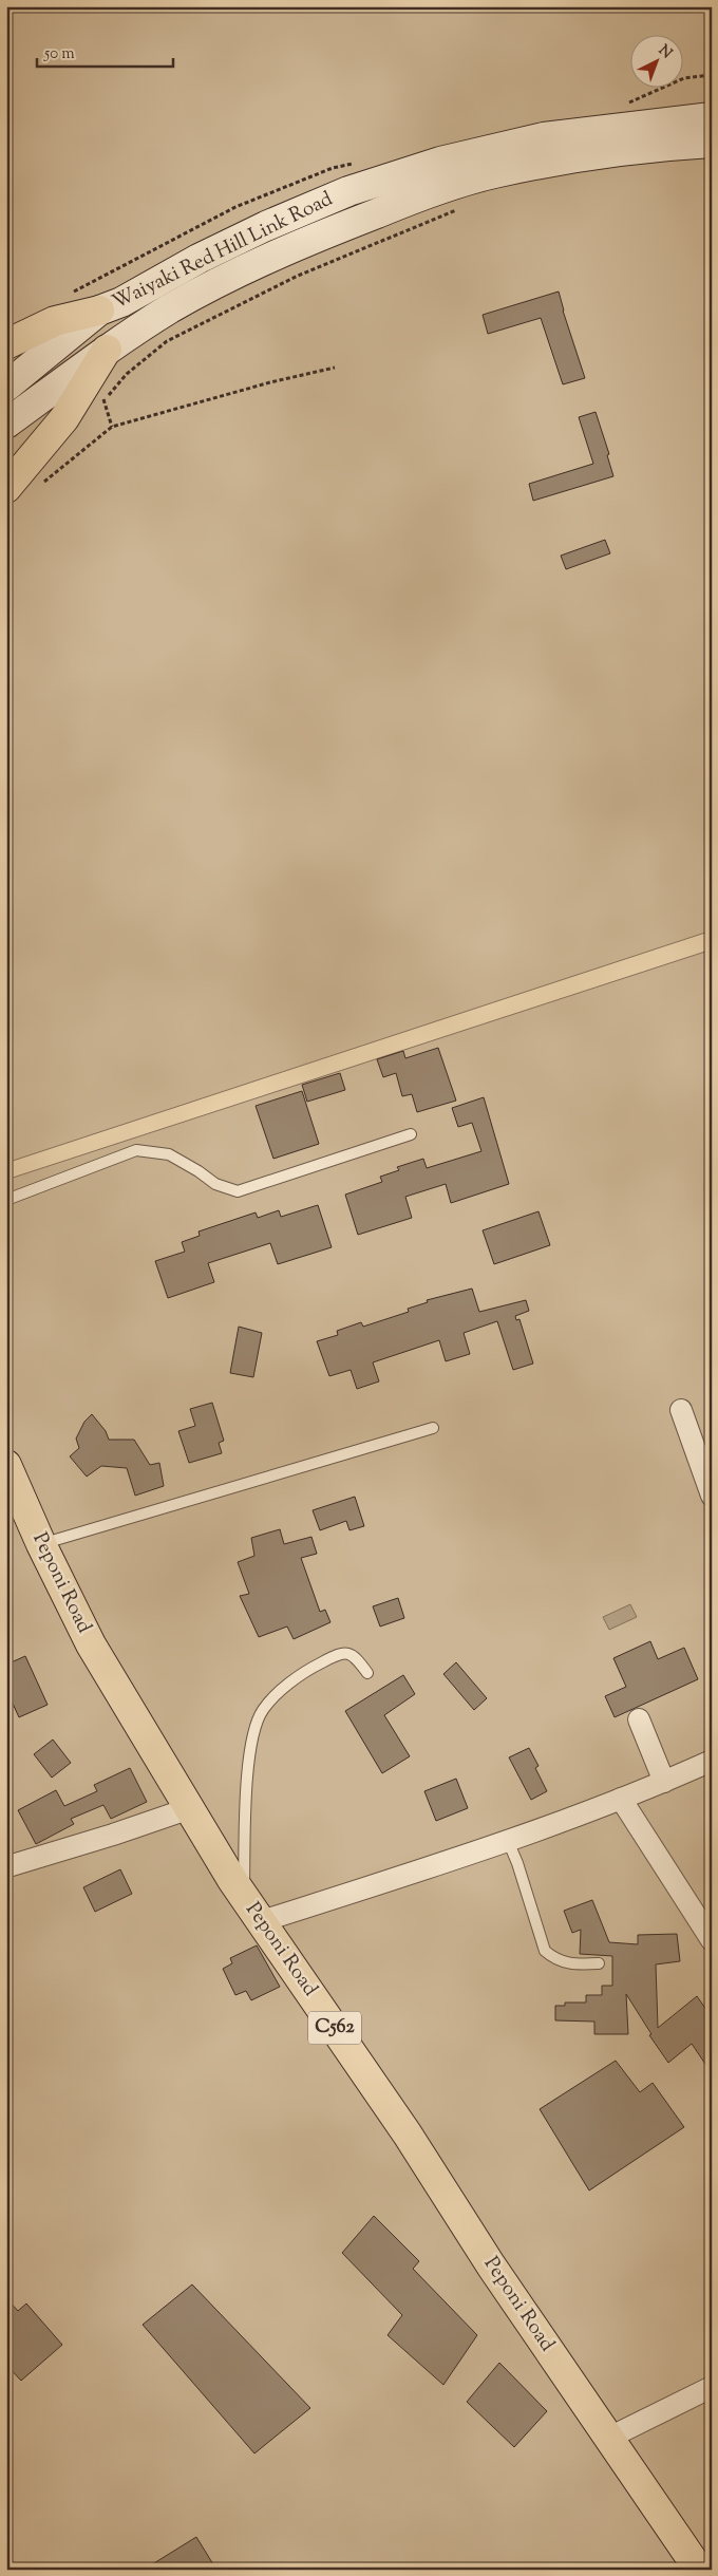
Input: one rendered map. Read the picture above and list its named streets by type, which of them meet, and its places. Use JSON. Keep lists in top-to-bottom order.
{
  "streets": {
    "main road": ["Waiyaki Red Hill Link Road", "Peponi Road", "C562"]
  },
  "scale_bar": "50 m",
  "north": "top right"
}
